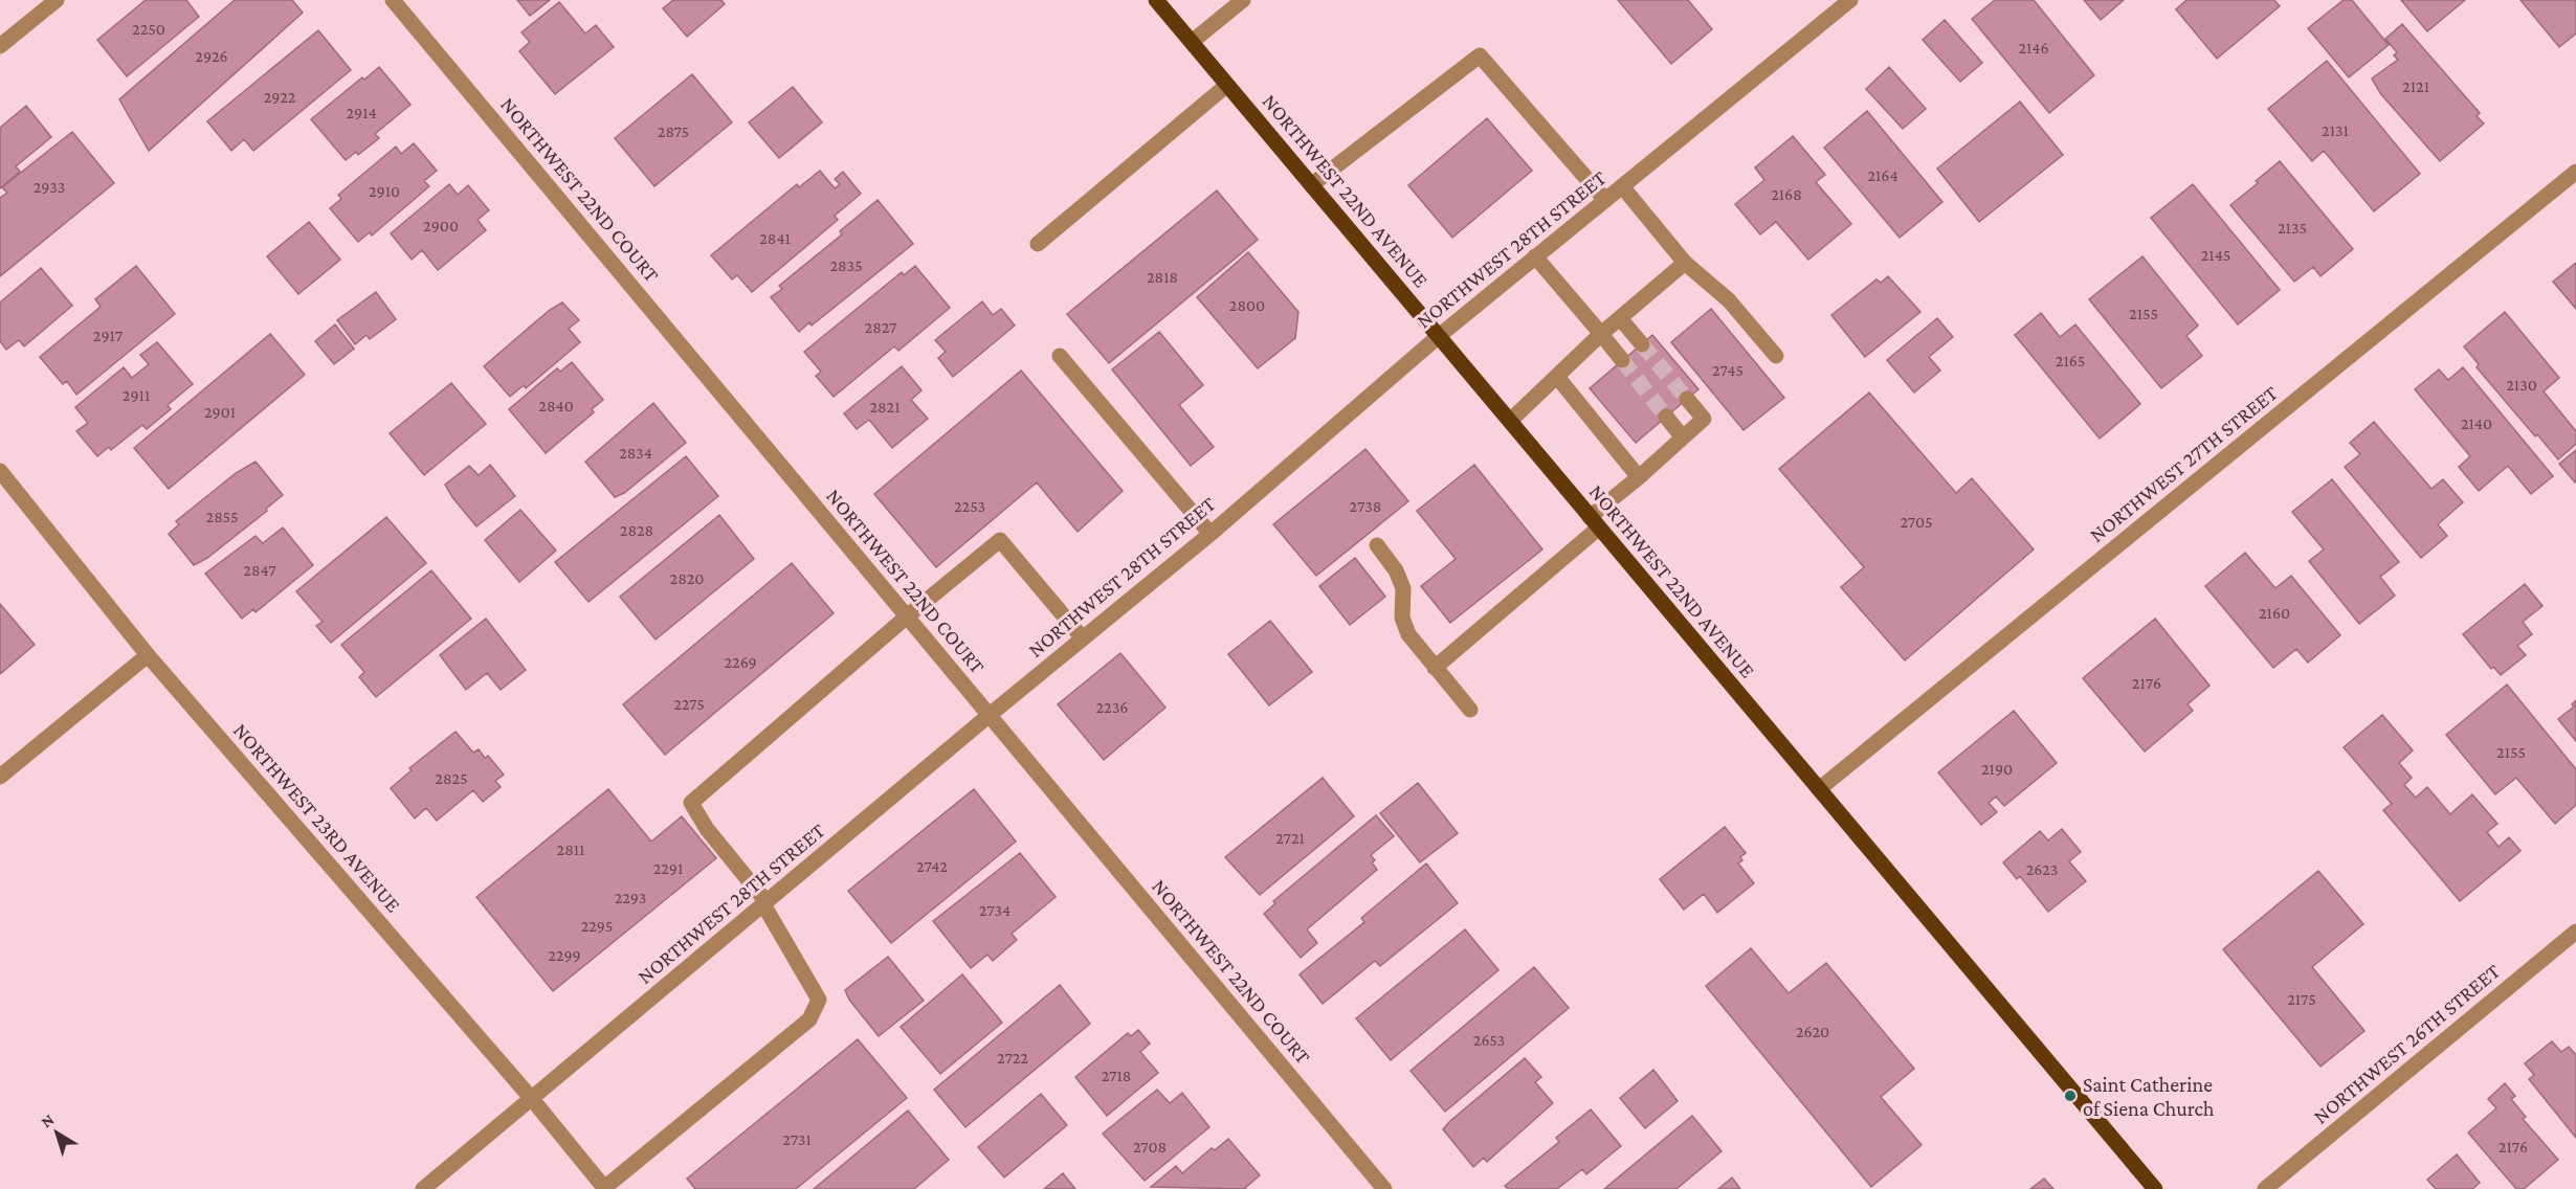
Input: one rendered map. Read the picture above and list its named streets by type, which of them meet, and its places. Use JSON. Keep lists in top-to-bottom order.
{
  "streets": {
    "main road": ["NORTHWEST 22ND AVENUE"],
    "street": [
      "NORTHWEST 22ND COURT",
      "NORTHWEST 28TH STREET",
      "NORTHWEST 27TH STREET",
      "NORTHWEST 23RD AVENUE",
      "NORTHWEST 26TH STREET"
    ]
  },
  "crossings": [
    ["NORTHWEST 22ND COURT", "NORTHWEST 28TH STREET"],
    ["NORTHWEST 22ND AVENUE", "NORTHWEST 28TH STREET"],
    ["NORTHWEST 22ND AVENUE", "NORTHWEST 27TH STREET"],
    ["NORTHWEST 28TH STREET", "NORTHWEST 23RD AVENUE"]
  ],
  "places": ["Saint Catherine of Siena Church"],
  "house_numbers": [
    "2250",
    "2146",
    "2926",
    "2121",
    "2922",
    "2914",
    "2131",
    "2875",
    "2164",
    "2933",
    "2910",
    "2168",
    "2900",
    "2135",
    "2841",
    "2145",
    "2835",
    "2818",
    "2800",
    "2155",
    "2827",
    "2917",
    "2165",
    "2745",
    "2130",
    "2911",
    "2840",
    "2821",
    "2901",
    "2140",
    "2834",
    "2253",
    "2738",
    "2855",
    "2705",
    "2828",
    "2847",
    "2820",
    "2160",
    "2269",
    "2176",
    "2275",
    "2236",
    "2155",
    "2190",
    "2825",
    "2721",
    "2811",
    "2742",
    "2291",
    "2623",
    "2293",
    "2734",
    "2295",
    "2299",
    "2175",
    "2620",
    "2653",
    "2722",
    "2718",
    "2731",
    "2708",
    "2176"
  ],
  "north": "top left"
}
